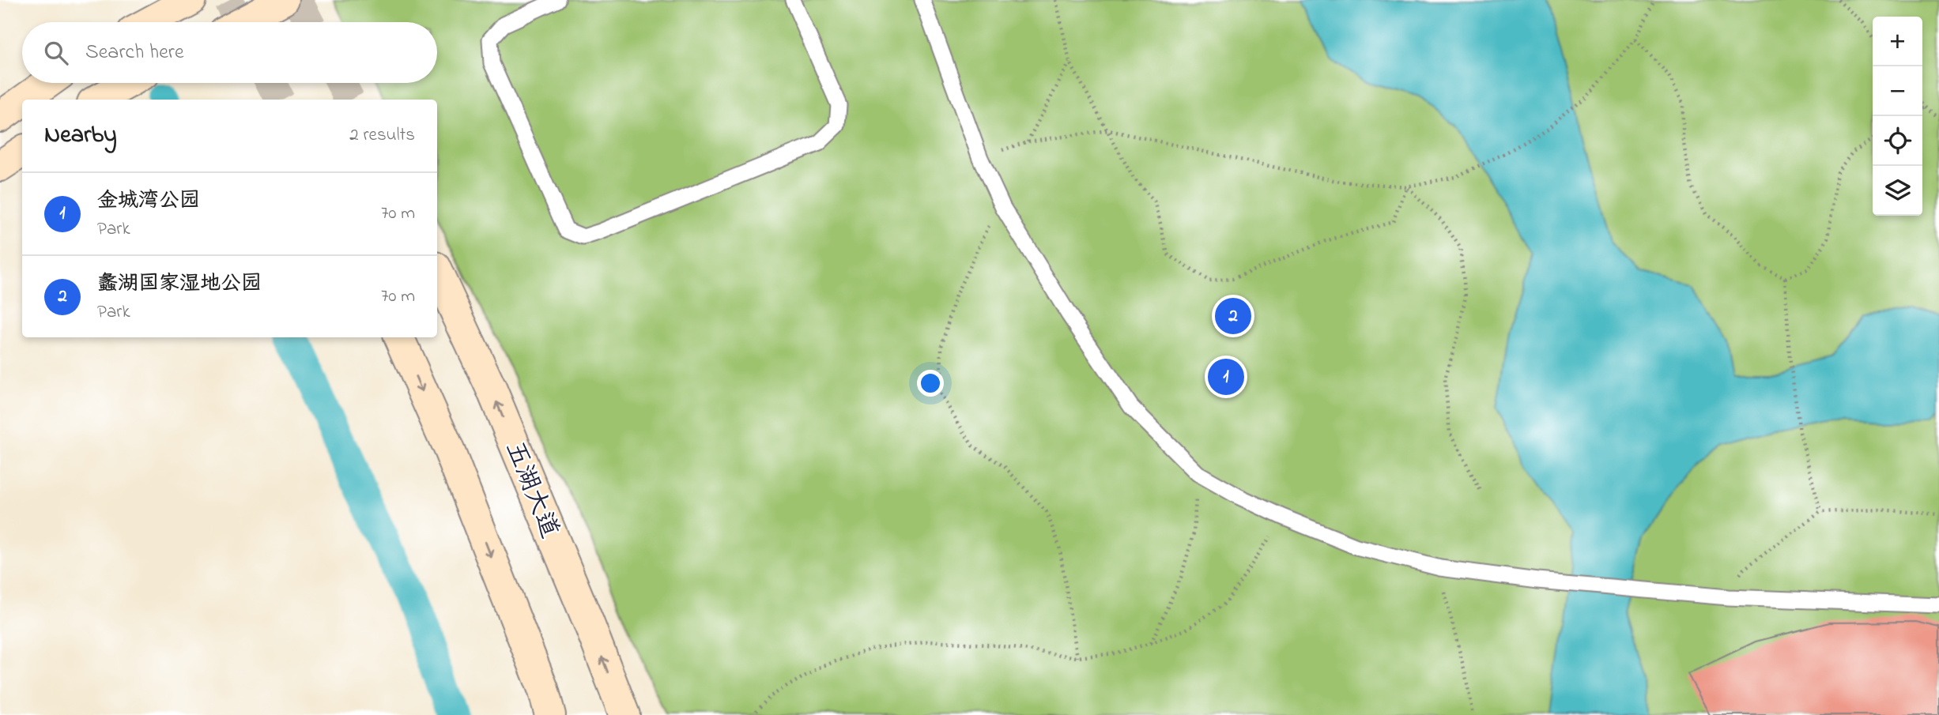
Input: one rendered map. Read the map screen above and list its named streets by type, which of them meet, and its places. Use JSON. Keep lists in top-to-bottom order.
{
  "streets": {
    "main road": ["五湖大道"]
  },
  "page": {
    "map_buttons": ["+", "−"],
    "search": "Search here",
    "heading": ["Nearby", "2 results"],
    "list": [
      {
        "mark": "1",
        "name": "金城湾公园",
        "note": "Park",
        "value": "70 m"
      },
      {
        "mark": "2",
        "name": "蠡湖国家湿地公园",
        "note": "Park",
        "value": "70 m"
      }
    ],
    "pins": ["2", "1"]
  }
}
